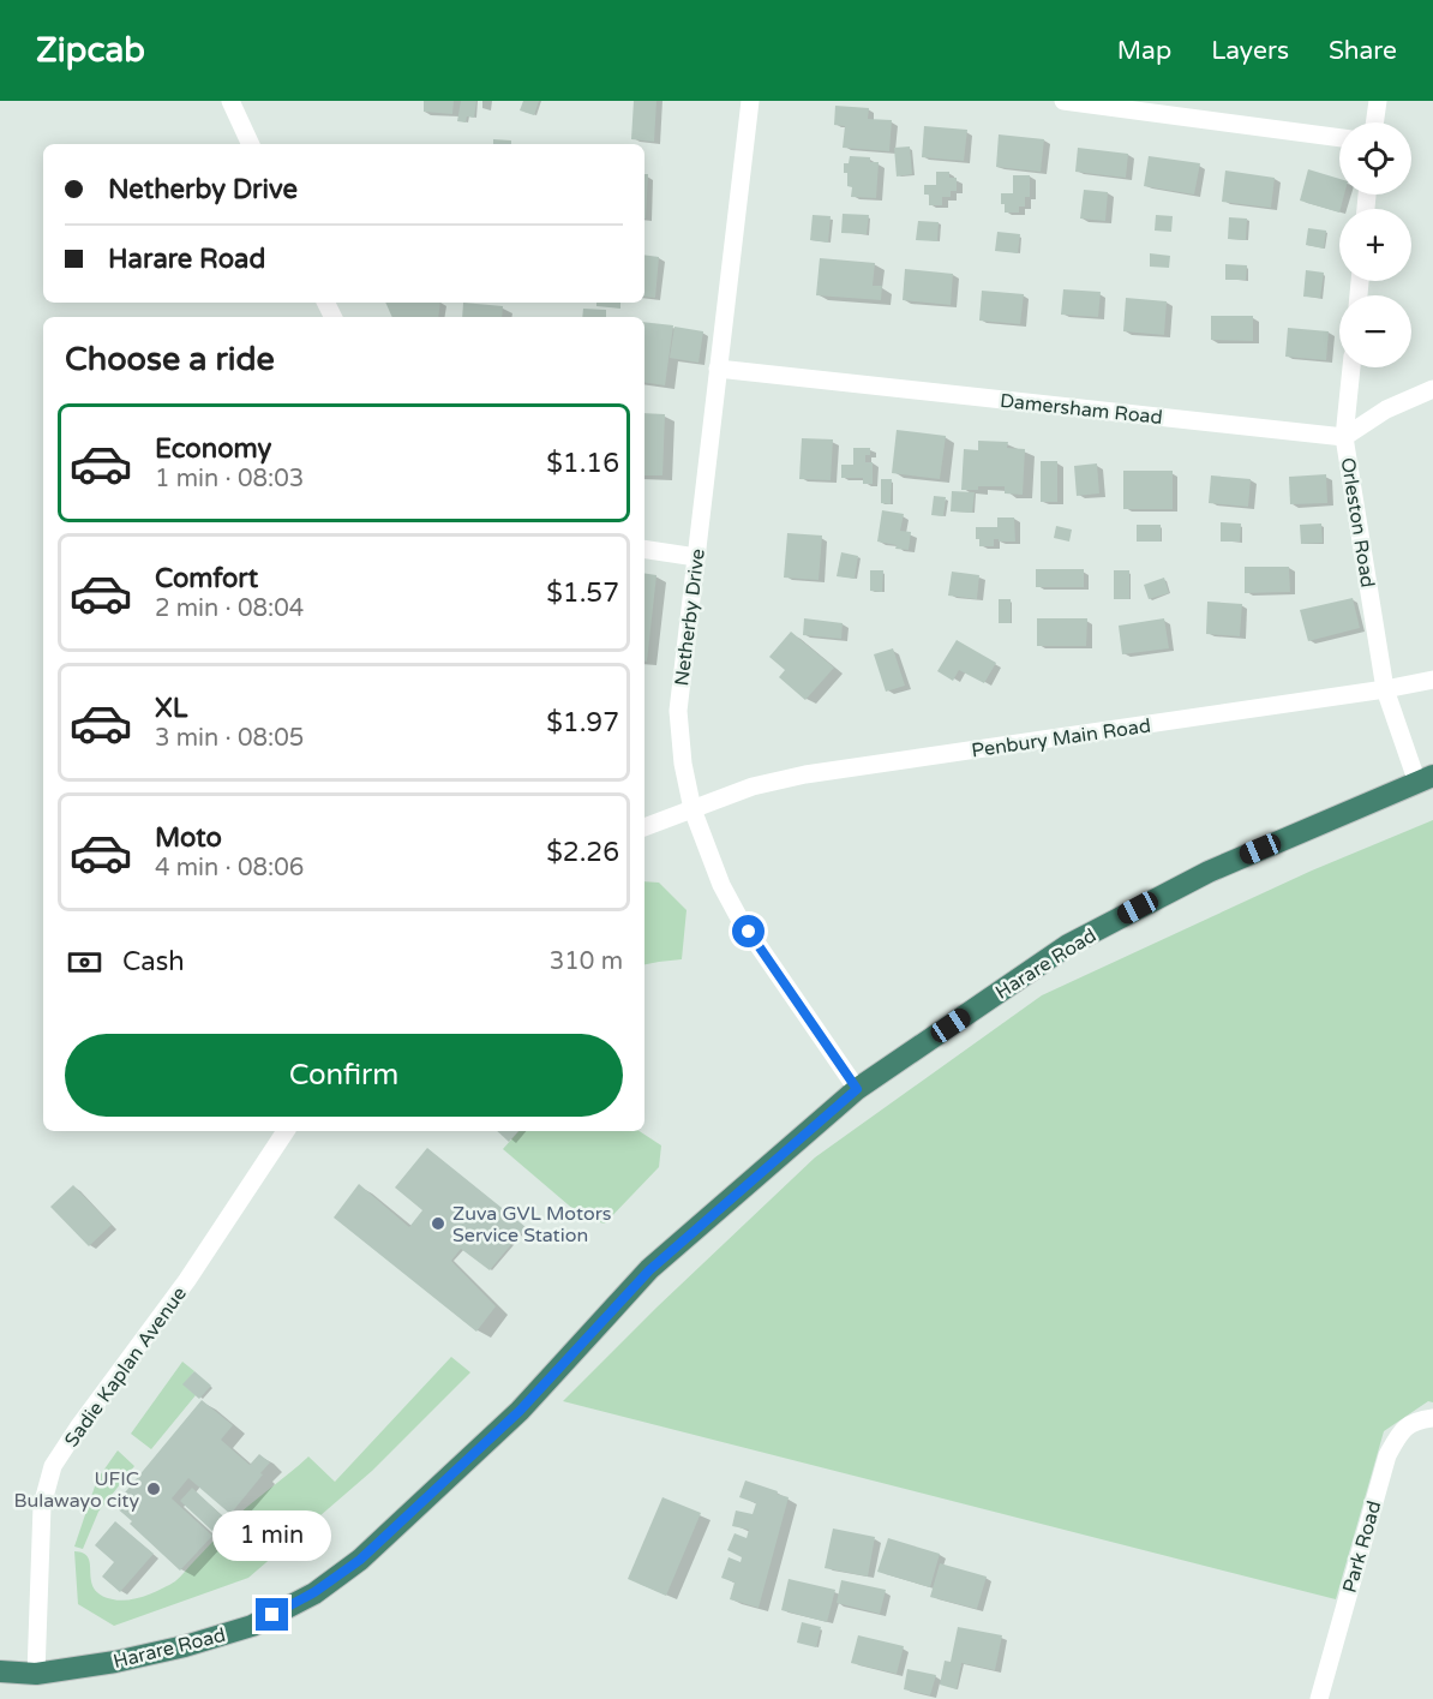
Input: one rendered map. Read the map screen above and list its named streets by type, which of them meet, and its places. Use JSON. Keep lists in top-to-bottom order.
{
  "streets": {
    "highway": ["Harare Road"],
    "street": [
      "Damersham Road",
      "Orleston Road",
      "Netherby Drive",
      "Penbury Main Road",
      "Sadie Kaplan Avenue",
      "Park Road"
    ]
  },
  "crossings": [
    ["Damersham Road", "Orleston Road"],
    ["Damersham Road", "Netherby Drive"],
    ["Orleston Road", "Penbury Main Road"],
    ["Orleston Road", "Harare Road"],
    ["Netherby Drive", "Penbury Main Road"],
    ["Netherby Drive", "Harare Road"],
    ["Harare Road", "Sadie Kaplan Avenue"]
  ],
  "places": ["Zuva GVL Motors Service Station", "UFIC Bulawayo city"],
  "page": {
    "header": "Zipcab",
    "nav": ["Map", "Layers", "Share"],
    "map_buttons": ["+", "−"],
    "banner": ["Netherby Drive", "Harare Road"],
    "heading": "Choose a ride",
    "list": [
      {
        "name": "Economy",
        "note": "1 min · 08:03",
        "value": "$1.16"
      },
      {
        "name": "Comfort",
        "note": "2 min · 08:04",
        "value": "$1.57"
      },
      {
        "name": "XL",
        "note": "3 min · 08:05",
        "value": "$1.97"
      },
      {
        "name": "Moto",
        "note": "4 min · 08:06",
        "value": "$2.26"
      }
    ],
    "pay": ["Cash", "310 m"],
    "buttons": "Confirm",
    "bubble": "1 min"
  }
}
